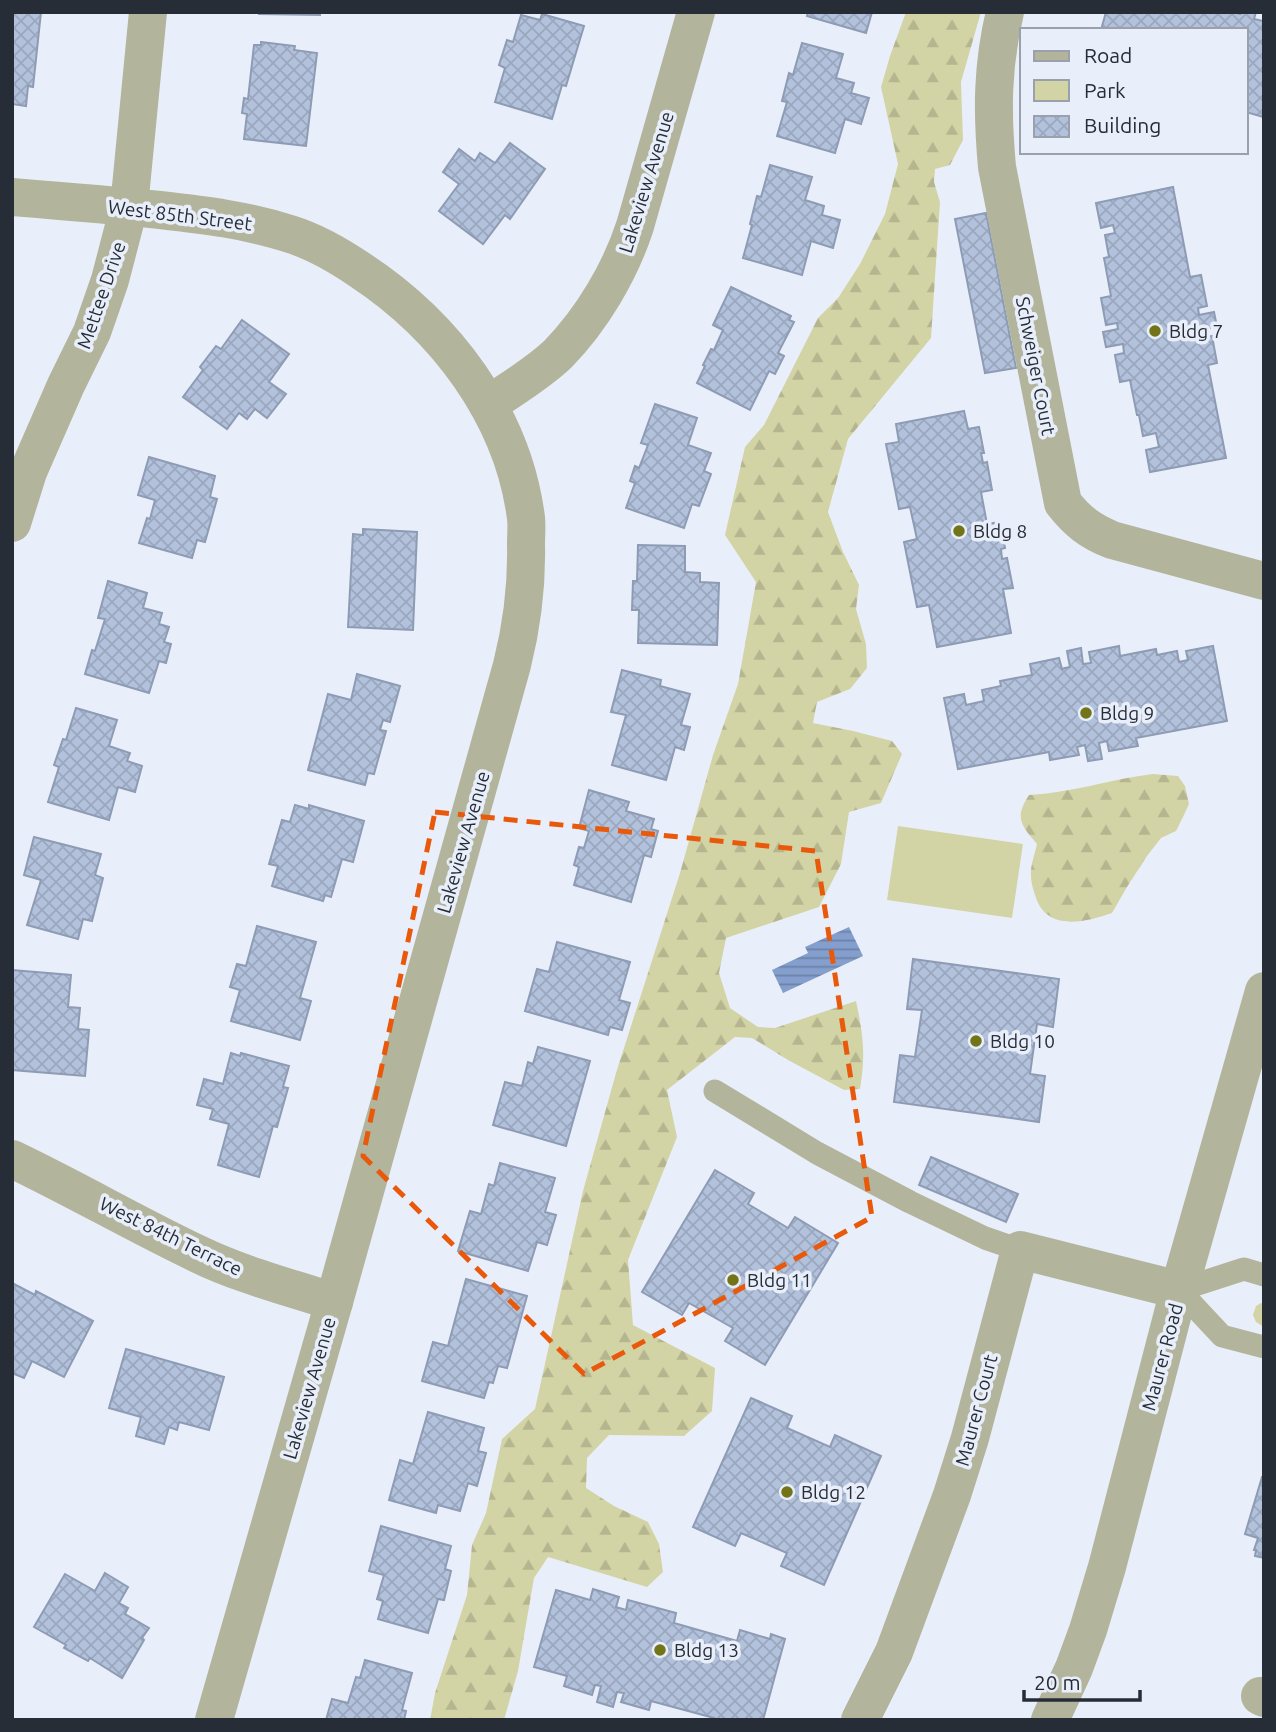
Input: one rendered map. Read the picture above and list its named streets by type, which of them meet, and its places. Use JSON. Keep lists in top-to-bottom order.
{
  "streets": {
    "street": [
      "Lakeview Avenue",
      "West 85th Street",
      "Mettee Drive",
      "Schweiger Court",
      "West 84th Terrace",
      "Maurer Road",
      "Maurer Court"
    ]
  },
  "crossings": [
    ["Lakeview Avenue", "West 85th Street"],
    ["Lakeview Avenue", "West 84th Terrace"],
    ["West 85th Street", "Mettee Drive"]
  ],
  "places": [
    "Bldg 7",
    "Bldg 8",
    "Bldg 9",
    "Bldg 10",
    "Bldg 11",
    "Bldg 12",
    "Bldg 13"
  ],
  "legend": ["Road", "Park", "Building"],
  "scale_bar": "20 m"
}
